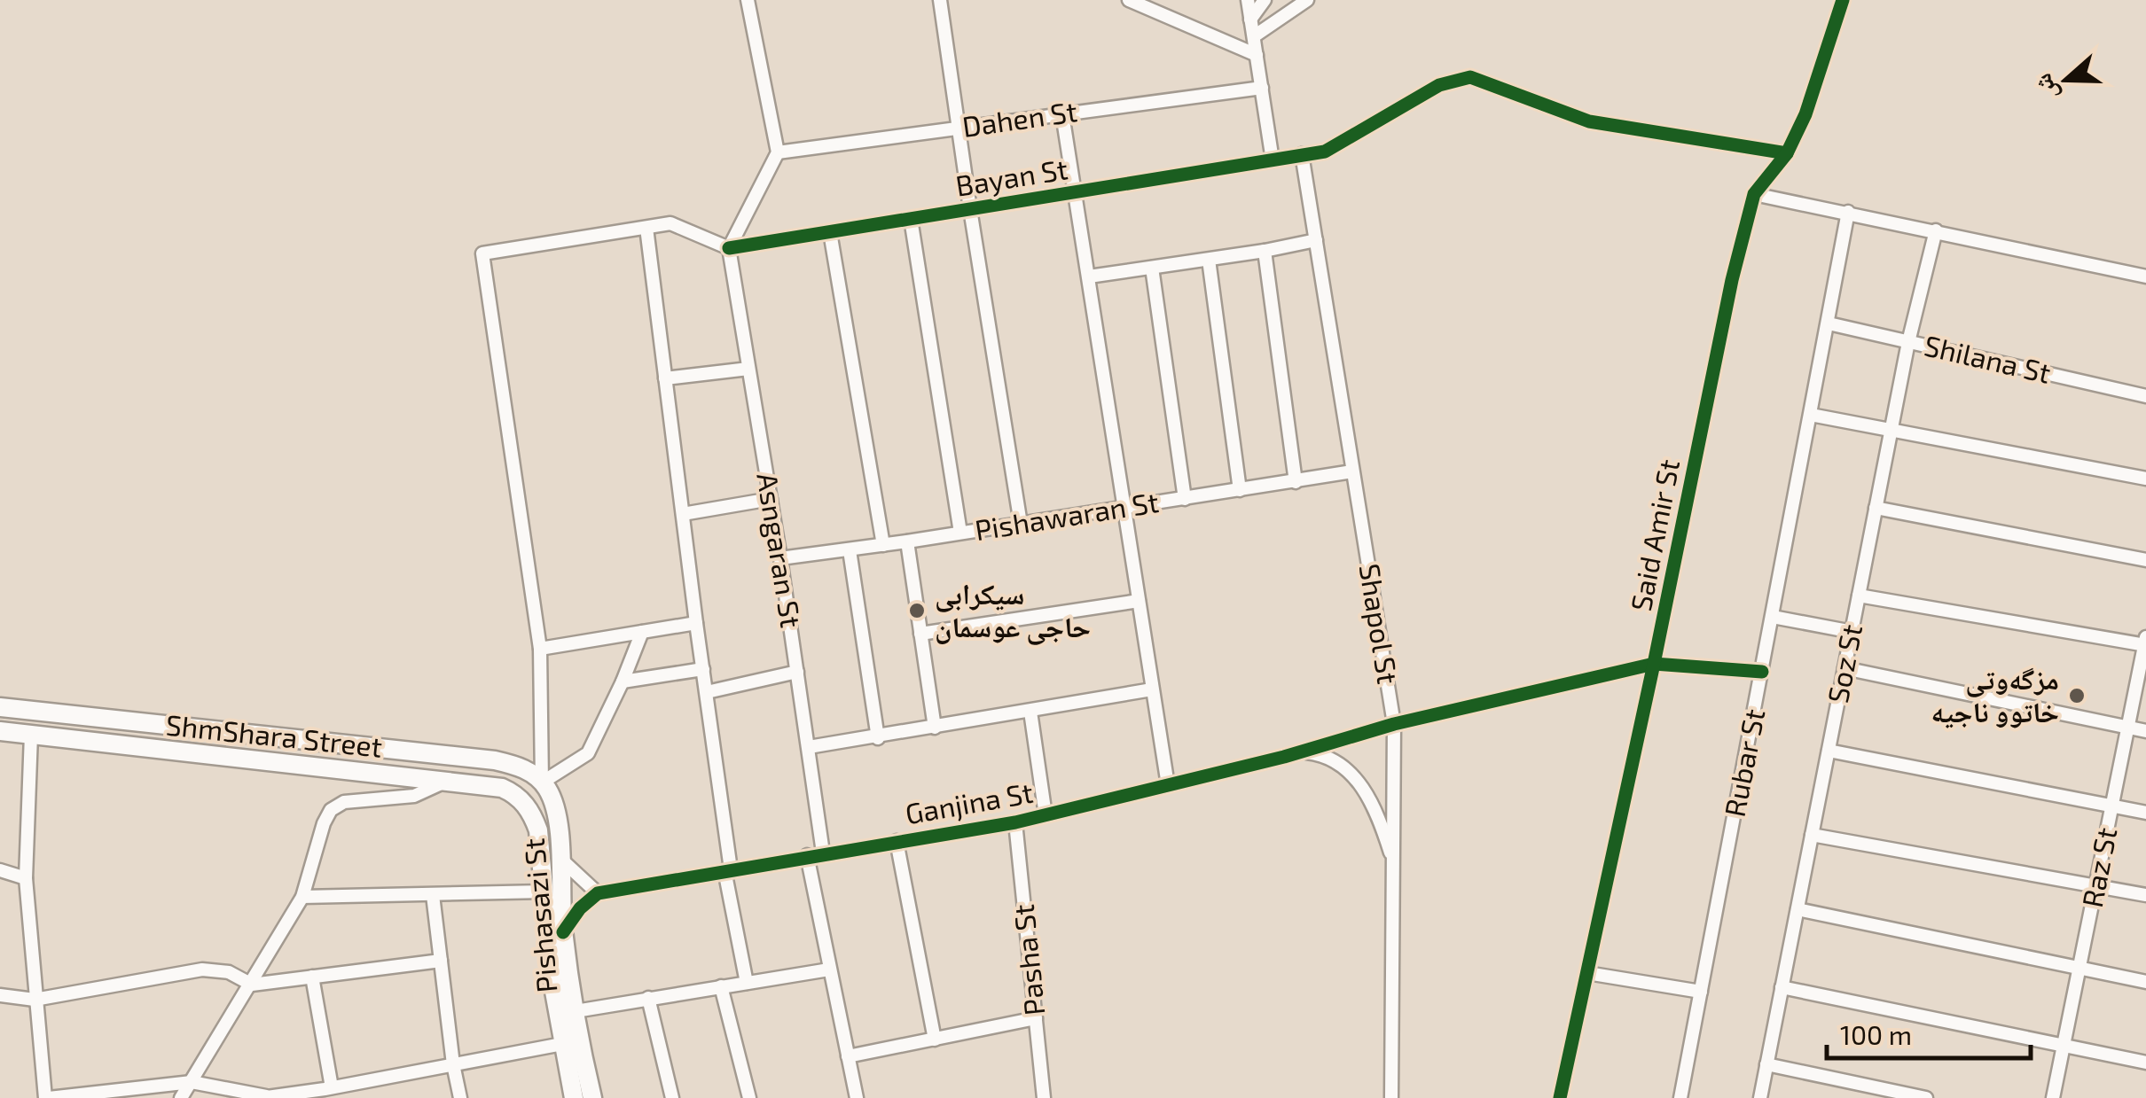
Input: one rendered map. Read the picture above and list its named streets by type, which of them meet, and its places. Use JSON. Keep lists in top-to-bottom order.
{
  "streets": {
    "main road": ["ShmShara Street", "Pishasazi St"],
    "street": [
      "Dahen St",
      "Bayan St",
      "Shilana St",
      "Pishawaran St",
      "Said Amir St",
      "Asngaran St",
      "Shapol St",
      "Soz St",
      "Rubar St",
      "Ganjina St",
      "Raz St",
      "Pasha St"
    ]
  },
  "crossings": [
    ["Bayan St", "Said Amir St"],
    ["Bayan St", "Asngaran St"],
    ["Bayan St", "Shapol St"],
    ["Shilana St", "Soz St"],
    ["Shilana St", "Rubar St"],
    ["Pishawaran St", "Asngaran St"],
    ["Pishawaran St", "Shapol St"],
    ["Said Amir St", "Ganjina St"],
    ["Asngaran St", "Ganjina St"],
    ["Shapol St", "Ganjina St"],
    ["ShmShara Street", "Pishasazi St"],
    ["Rubar St", "Ganjina St"],
    ["Ganjina St", "Pasha St"]
  ],
  "places": ["سیکرابی حاجی عوسمان", "مزگەوتی خاتوو ناجیە"],
  "scale_bar": "100 m",
  "north": "left"
}
